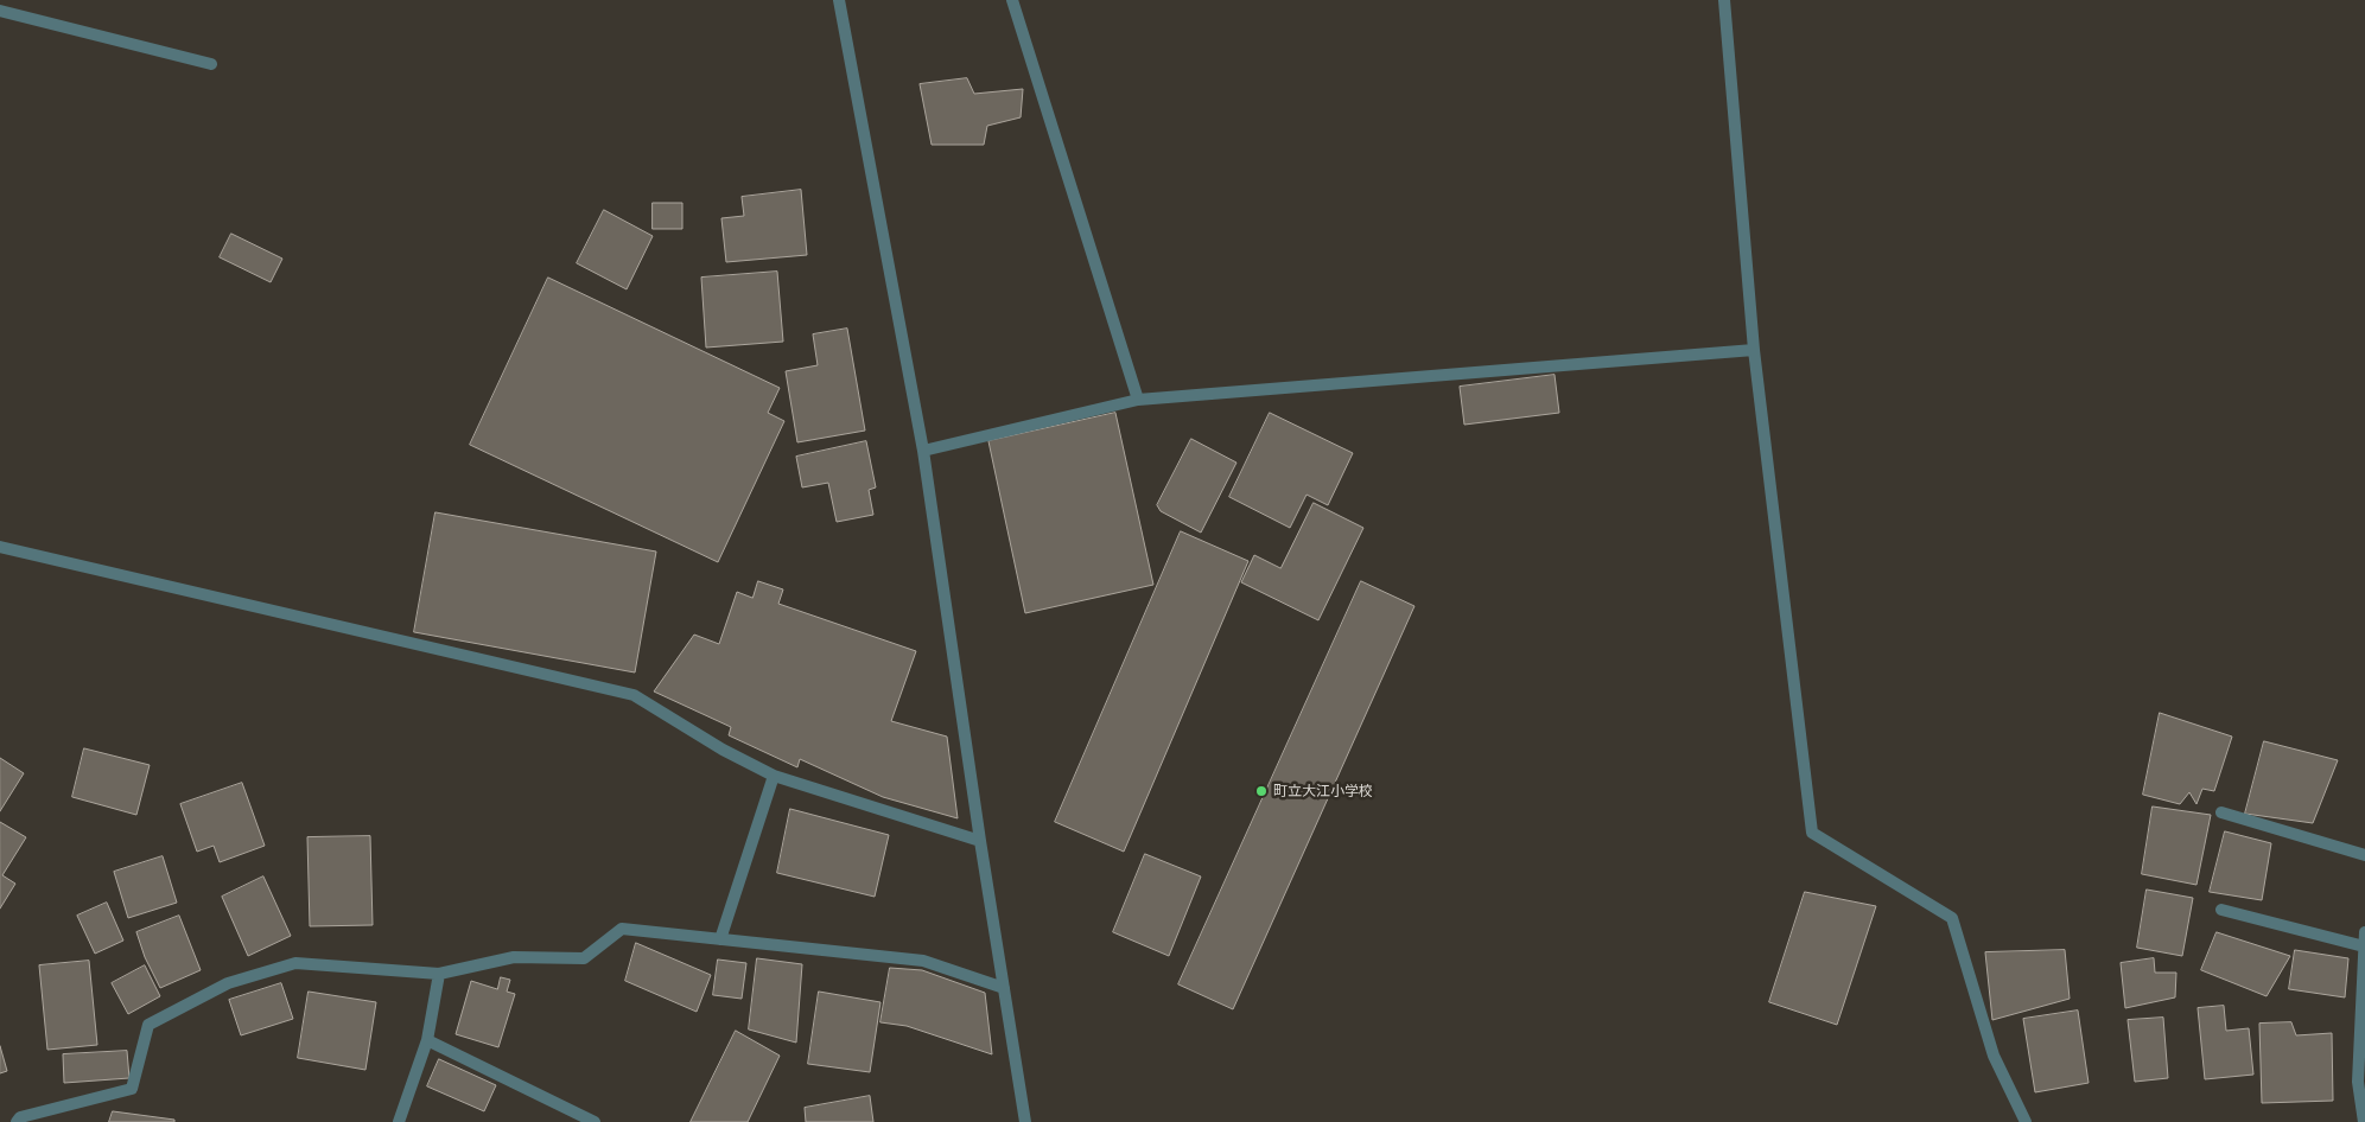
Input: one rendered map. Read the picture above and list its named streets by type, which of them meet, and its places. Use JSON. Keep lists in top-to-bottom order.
{
  "places": ["町立大江小学校"]
}
